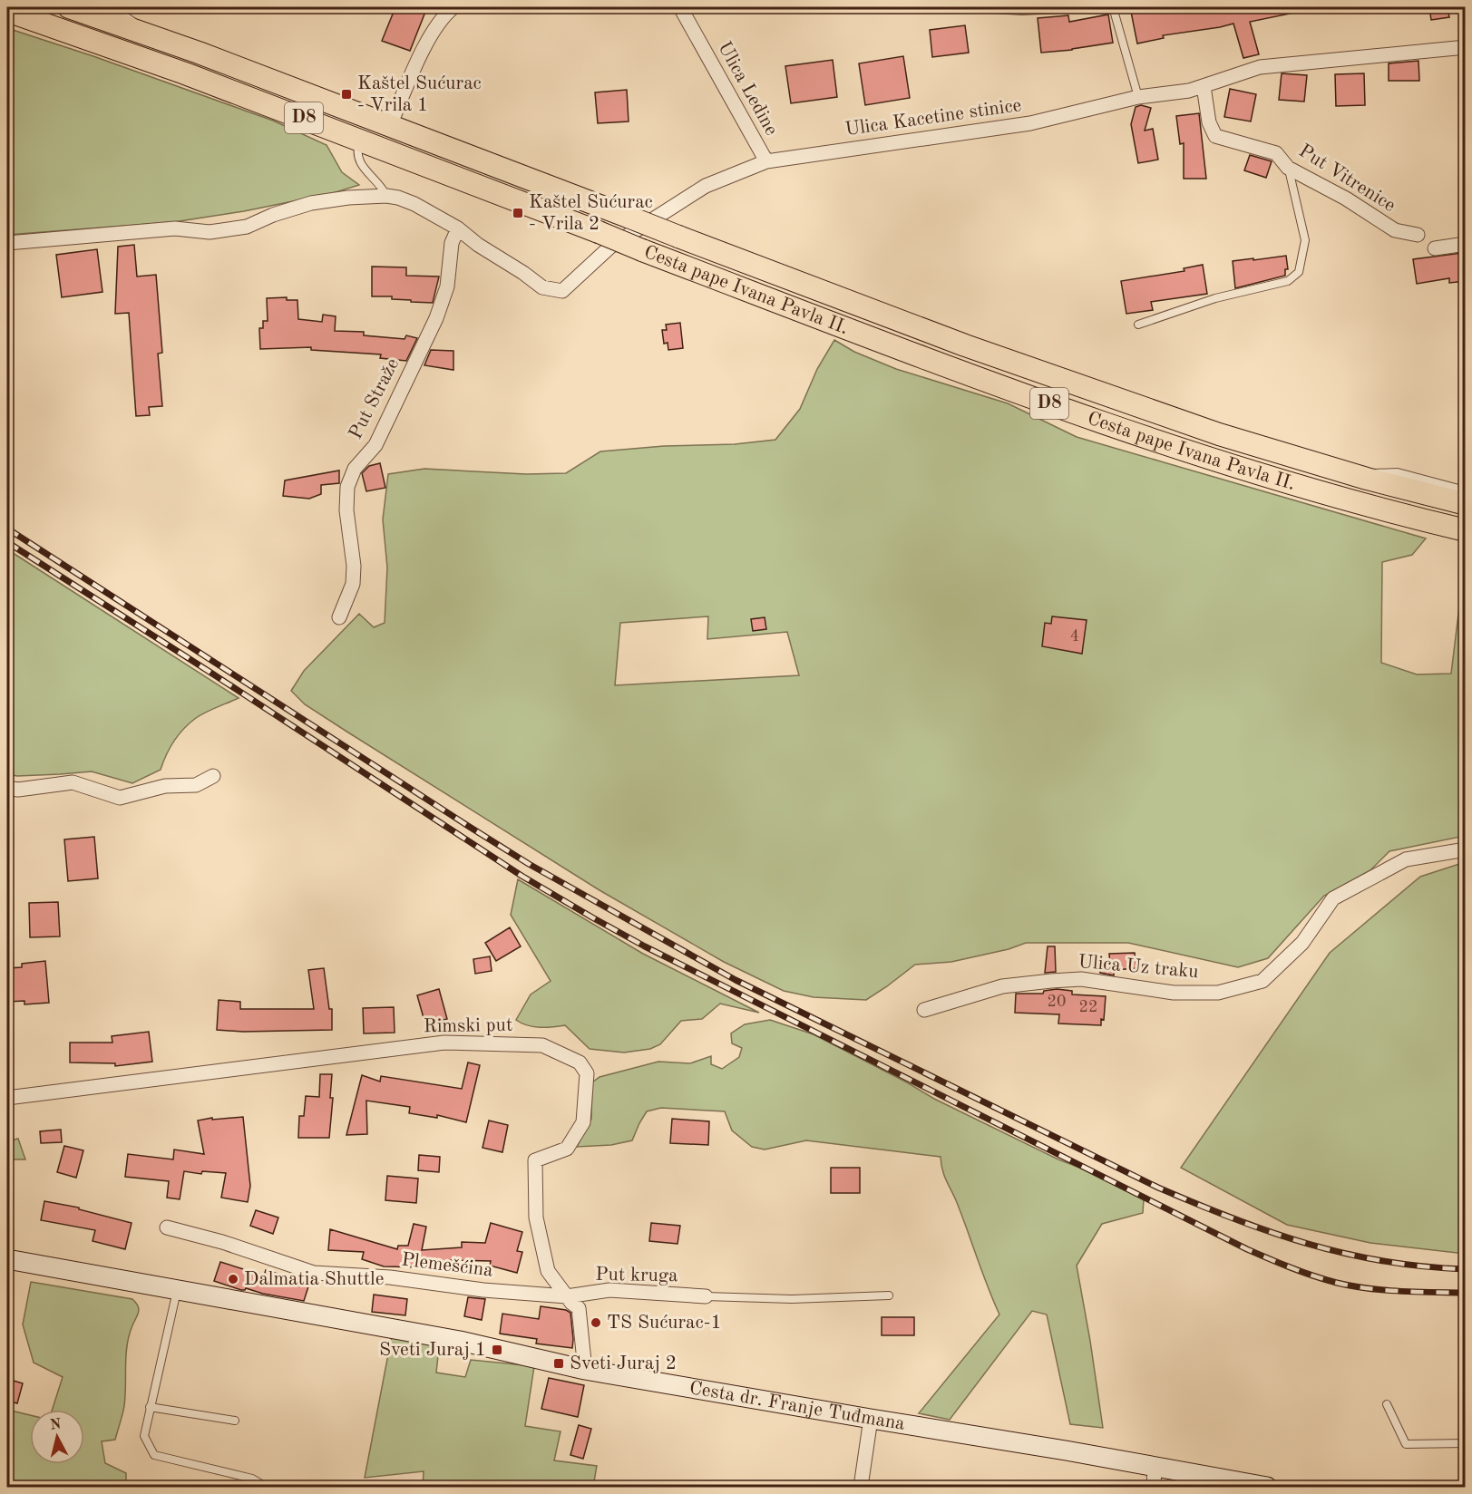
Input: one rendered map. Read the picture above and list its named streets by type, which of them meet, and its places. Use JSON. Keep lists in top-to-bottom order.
{
  "streets": {
    "main road": ["D8", "Cesta pape Ivana Pavla II.", "Cesta dr. Franje Tuđmana"],
    "street": [
      "Ulica Ledine",
      "Ulica Kacetine stinice",
      "Put Vitrenice",
      "Put Straže",
      "Ulica Uz traku",
      "Rimski put",
      "Plemešćina",
      "Put kruga"
    ]
  },
  "crossings": [
    ["Ulica Ledine", "Ulica Kacetine stinice"],
    ["Ulica Kacetine stinice", "Put Vitrenice"],
    ["Ulica Kacetine stinice", "Put Straže"],
    ["Rimski put", "Plemešćina"],
    ["Rimski put", "Put kruga"],
    ["Rimski put", "Cesta dr. Franje Tuđmana"],
    ["Plemešćina", "Put kruga"]
  ],
  "places": {
    "transit": [
      "Kaštel Sućurac - Vrila 1",
      "Kaštel Sućurac - Vrila 2",
      "Sveti Juraj 1",
      "Sveti Juraj 2"
    ],
    "other": ["Dalmatia Shuttle", "TS Sućurac-1"]
  },
  "house_numbers": ["4", "20", "22"],
  "north": "top"
}
